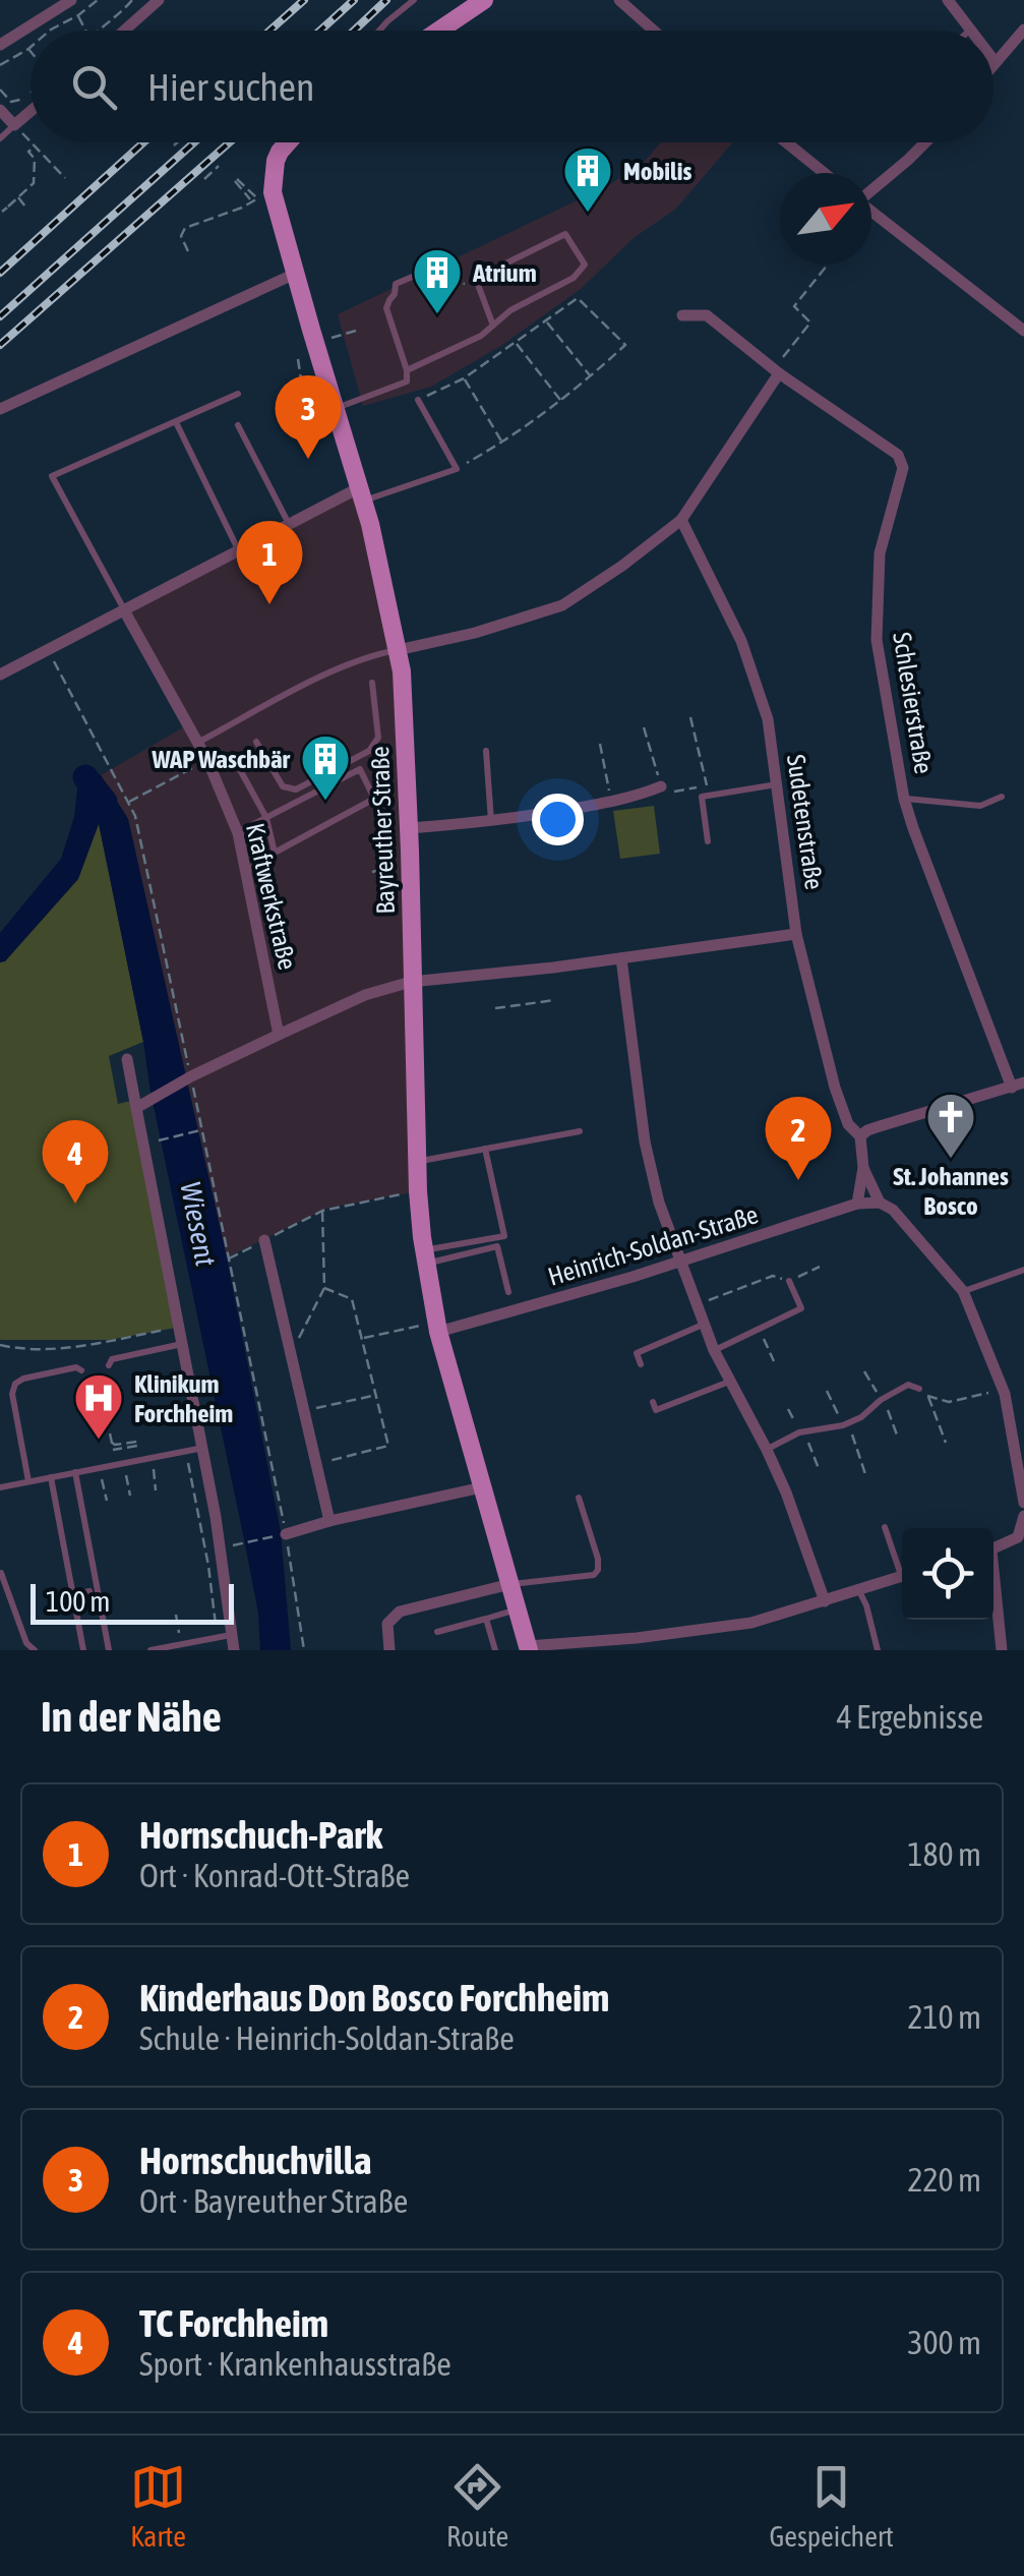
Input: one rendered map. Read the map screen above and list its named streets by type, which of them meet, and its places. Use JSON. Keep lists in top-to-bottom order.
{
  "streets": {
    "main road": ["Bayreuther Straße"],
    "street": [
      "Schlesierstraße",
      "Sudetenstraße",
      "Kraftwerkstraße",
      "Heinrich-Soldan-Straße"
    ]
  },
  "crossings": [
    ["Bayreuther Straße", "Heinrich-Soldan-Straße"]
  ],
  "water": ["Wiesent"],
  "places": {
    "building": ["Mobilis", "Atrium", "WAP Waschbär"],
    "church": ["St. Johannes Bosco"],
    "hospital": ["Klinikum Forchheim"]
  },
  "scale_bar": "100 m",
  "north": "top right",
  "page": {
    "search": "Hier suchen",
    "pins": [
      "3",
      "1",
      "2",
      "4"
    ],
    "scale": "100 m",
    "heading": ["In der Nähe", "4 Ergebnisse"],
    "list": [
      {
        "mark": "1",
        "name": "Hornschuch-Park",
        "note": "Ort · Konrad-Ott-Straße",
        "value": "180 m"
      },
      {
        "mark": "2",
        "name": "Kinderhaus Don Bosco Forchheim",
        "note": "Schule · Heinrich-Soldan-Straße",
        "value": "210 m"
      },
      {
        "mark": "3",
        "name": "Hornschuchvilla",
        "note": "Ort · Bayreuther Straße",
        "value": "220 m"
      },
      {
        "mark": "4",
        "name": "TC Forchheim",
        "note": "Sport · Krankenhausstraße",
        "value": "300 m"
      }
    ],
    "nav": ["Karte", "Route", "Gespeichert"]
  }
}
